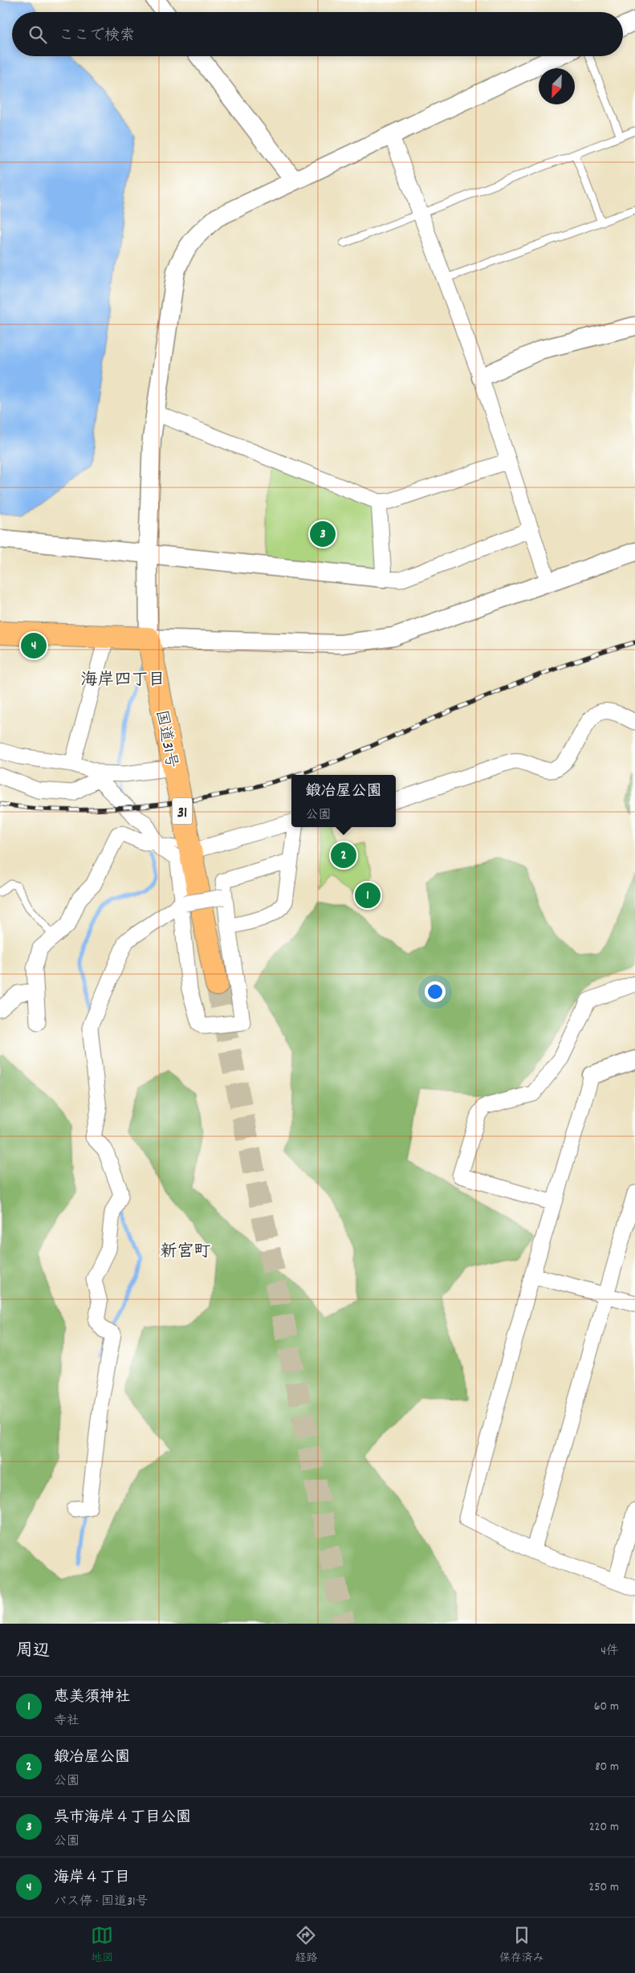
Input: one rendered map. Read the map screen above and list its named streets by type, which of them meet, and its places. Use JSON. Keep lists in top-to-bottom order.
{
  "streets": {
    "highway": ["国道31号", "31"]
  },
  "districts": ["海岸四丁目", "新宮町"],
  "north": "bottom left",
  "page": {
    "search": "ここで検索",
    "pins": [
      "3",
      "4",
      "2",
      "1"
    ],
    "popup": ["鍛冶屋公園", "公園"],
    "heading": ["周辺", "4件"],
    "list": [
      {
        "mark": "1",
        "name": "恵美須神社",
        "note": "寺社",
        "value": "60 m"
      },
      {
        "mark": "2",
        "name": "鍛冶屋公園",
        "note": "公園",
        "value": "80 m"
      },
      {
        "mark": "3",
        "name": "呉市海岸４丁目公園",
        "note": "公園",
        "value": "220 m"
      },
      {
        "mark": "4",
        "name": "海岸４丁目",
        "note": "バス停 · 国道31号",
        "value": "250 m"
      }
    ],
    "nav": ["地図", "経路", "保存済み"]
  }
}
